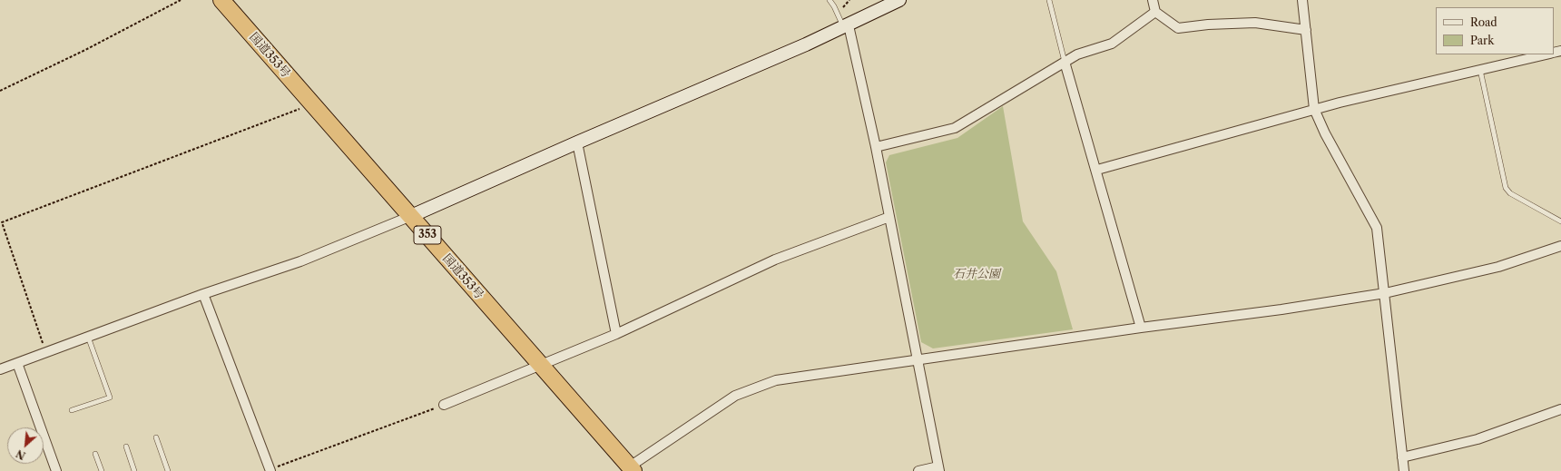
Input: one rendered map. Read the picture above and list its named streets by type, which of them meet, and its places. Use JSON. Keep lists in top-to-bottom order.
{
  "streets": {
    "highway": ["国道353号", "353"]
  },
  "parks": ["石井公園"],
  "legend": ["Road", "Park"],
  "north": "bottom left"
}
